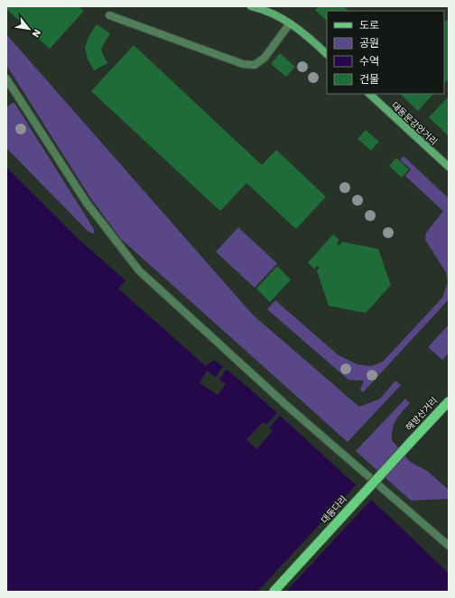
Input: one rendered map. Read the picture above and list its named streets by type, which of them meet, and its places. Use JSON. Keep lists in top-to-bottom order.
{
  "streets": {
    "main road": ["해방산거리", "대동다리"],
    "street": ["대동문강안거리"]
  },
  "crossings": [
    ["해방산거리", "대동다리"]
  ],
  "legend": [
    "도로",
    "공원",
    "수역",
    "건물"
  ],
  "north": "bottom right"
}
